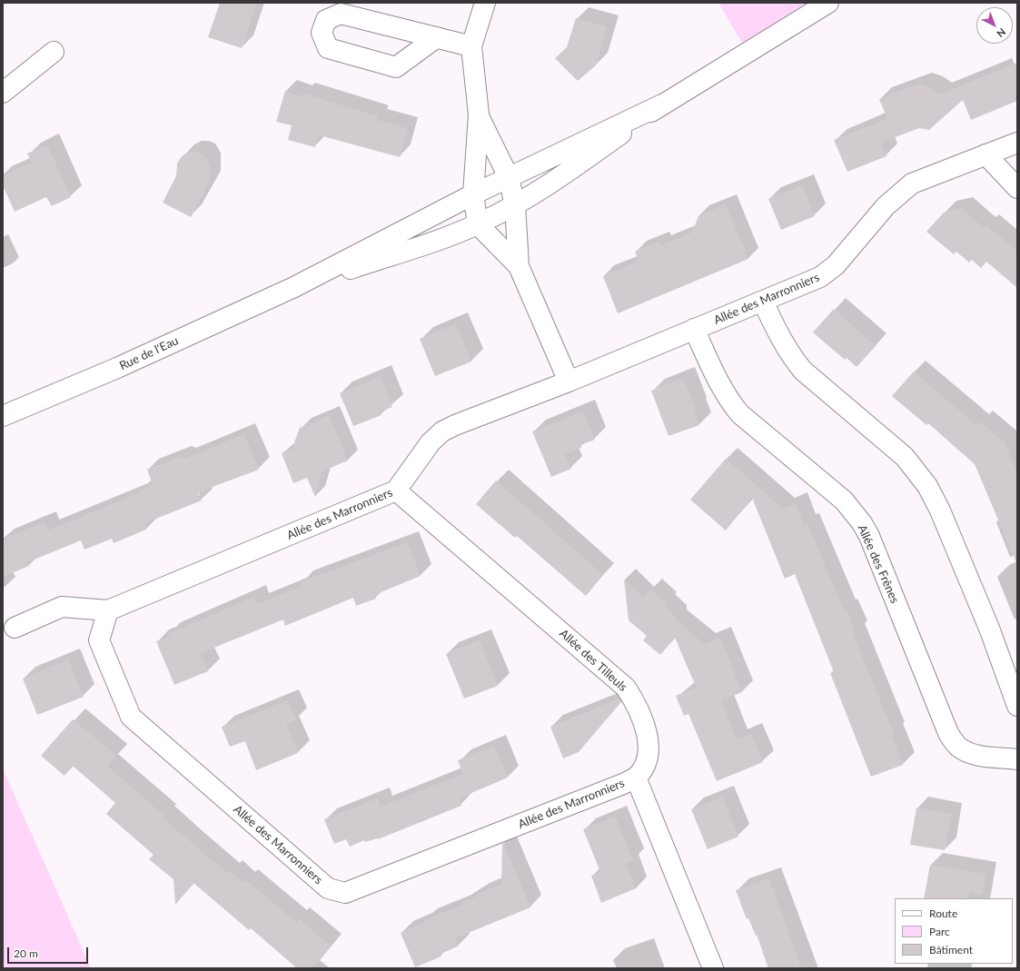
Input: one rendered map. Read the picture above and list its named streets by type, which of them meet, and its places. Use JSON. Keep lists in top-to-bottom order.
{
  "streets": {
    "street": [
      "Allée des Marronniers",
      "Rue de l'Eau",
      "Allée des Frênes",
      "Allée des Tilleuls"
    ]
  },
  "crossings": [
    ["Allée des Marronniers", "Allée des Frênes"],
    ["Allée des Marronniers", "Allée des Tilleuls"]
  ],
  "legend": ["Route", "Parc", "Bâtiment"],
  "scale_bar": "20 m",
  "north": "bottom right"
}
